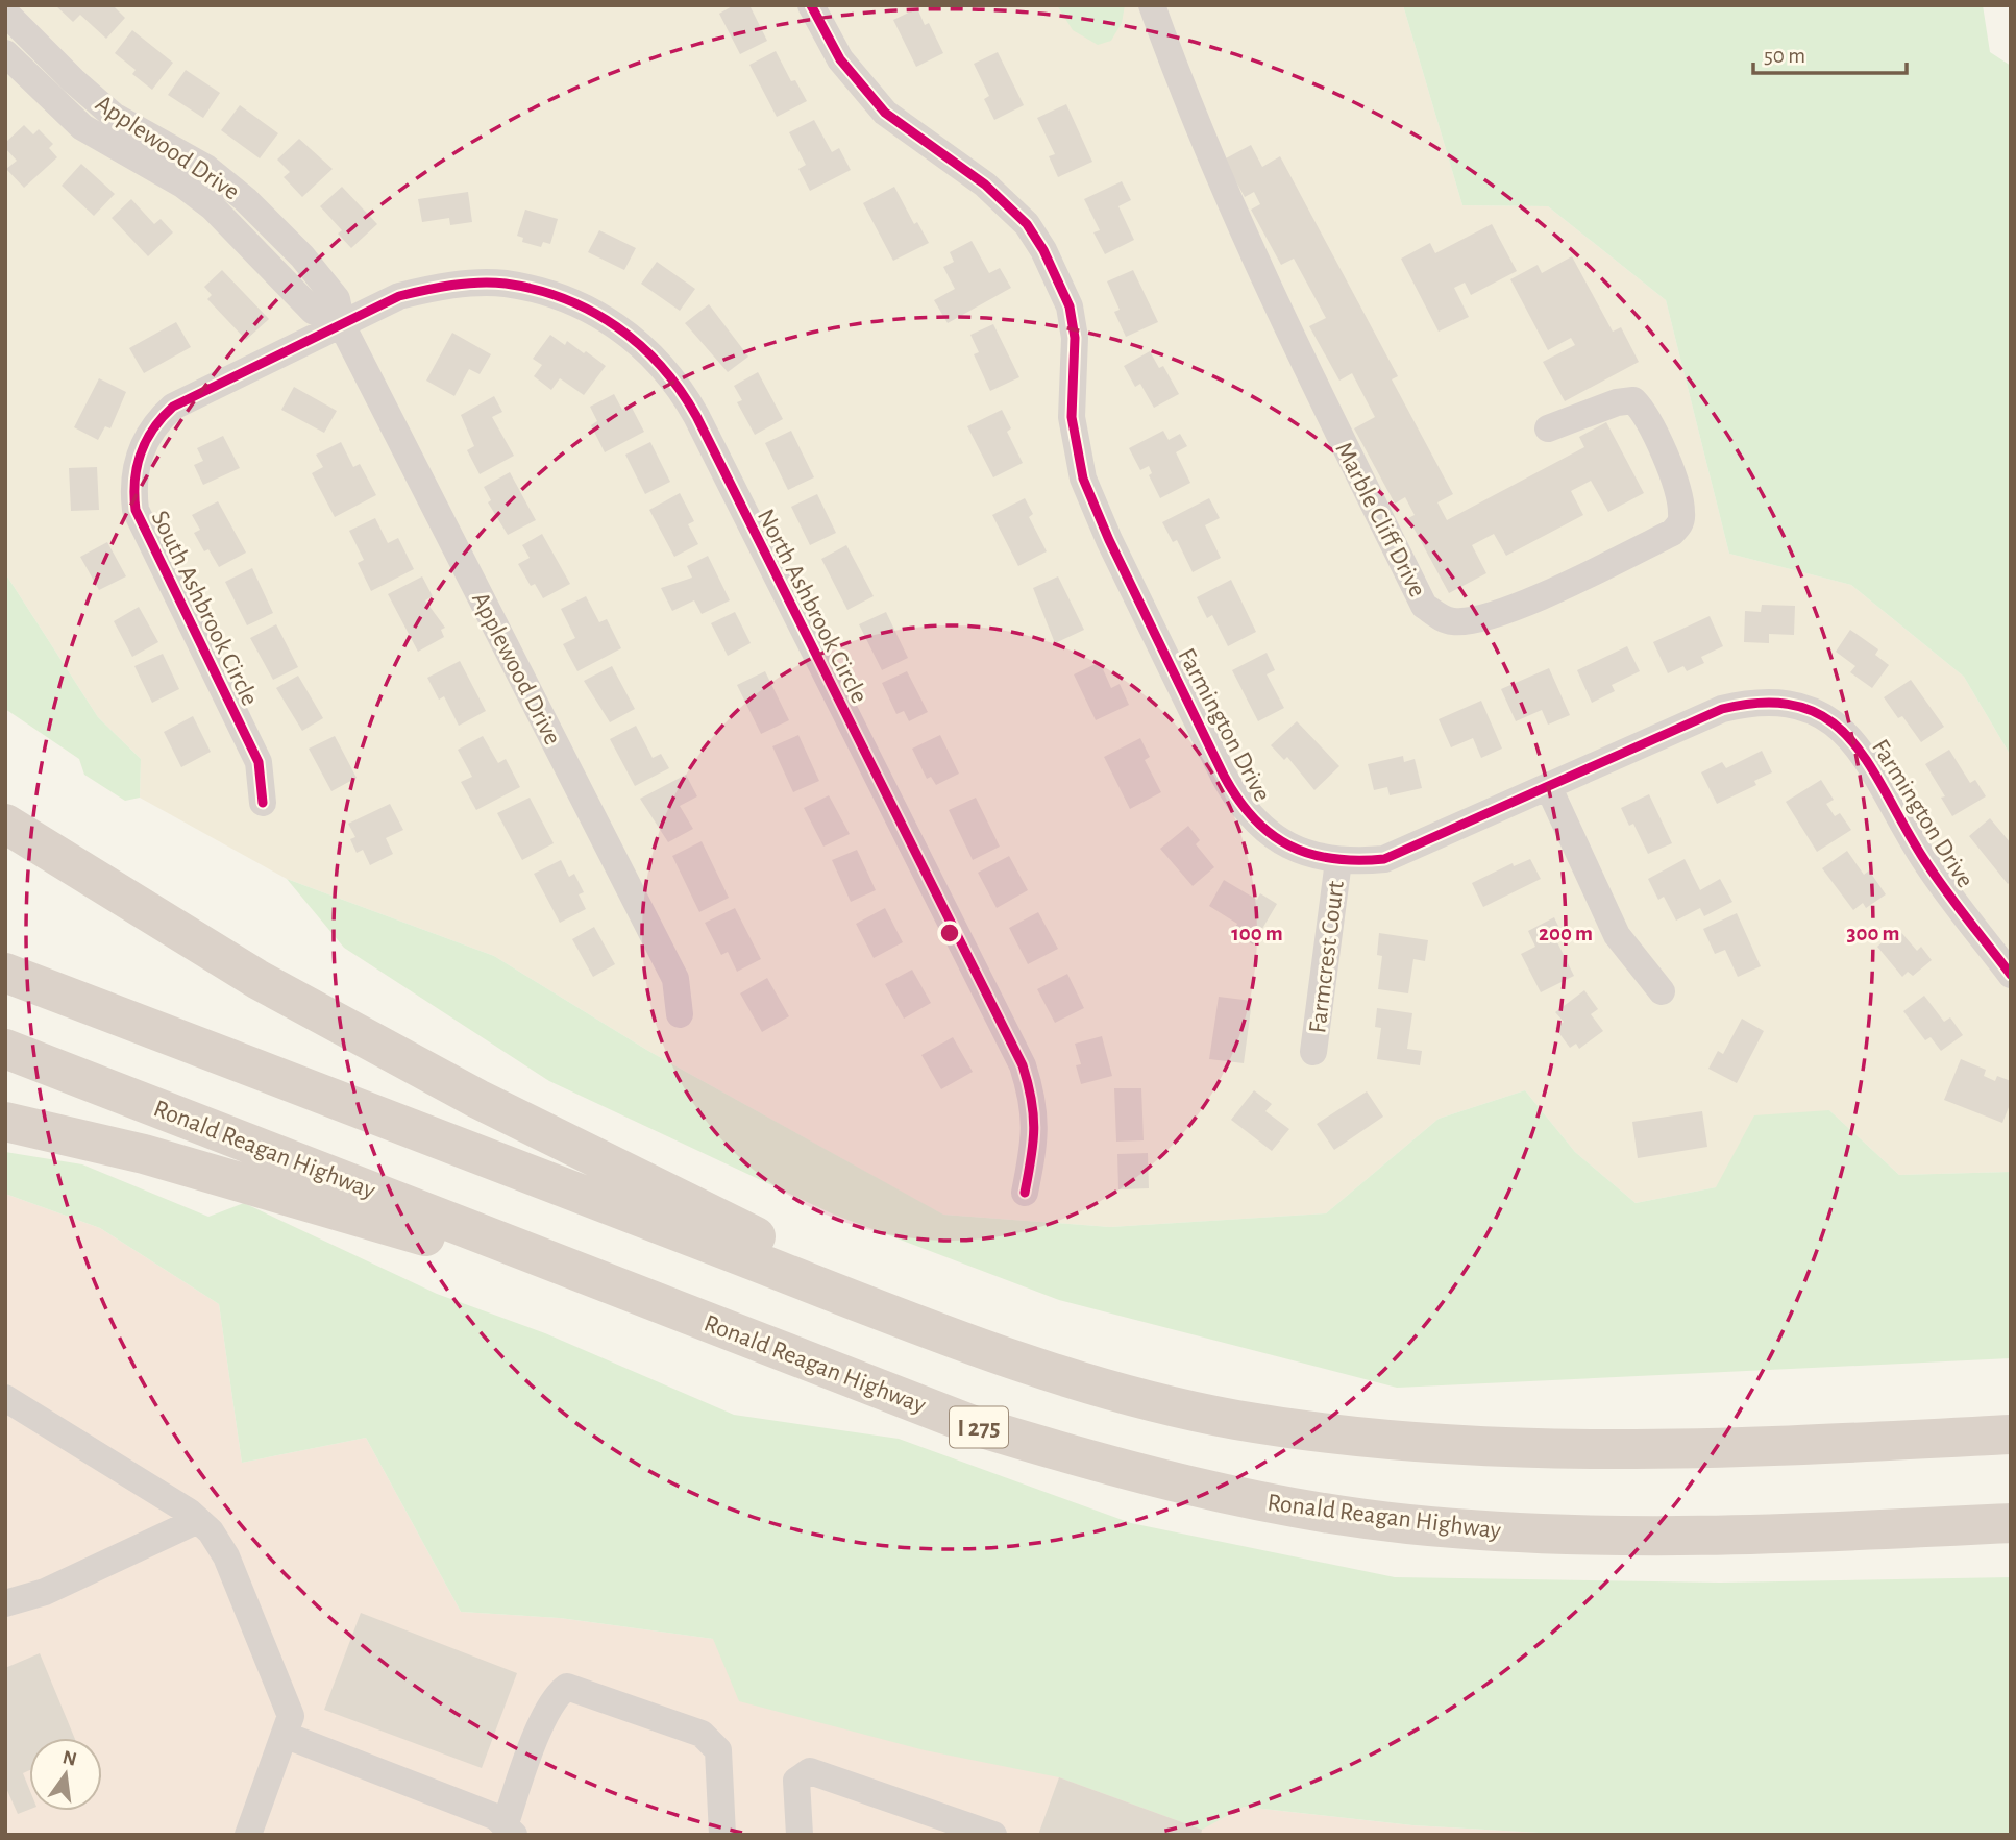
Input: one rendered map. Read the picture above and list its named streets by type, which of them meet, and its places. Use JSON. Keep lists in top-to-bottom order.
{
  "streets": {
    "highway": ["Ronald Reagan Highway", "I 275"],
    "street": [
      "Applewood Drive",
      "Marble Cliff Drive",
      "North Ashbrook Circle",
      "South Ashbrook Circle",
      "Farmington Drive",
      "Farmcrest Court"
    ]
  },
  "crossings": [
    ["Applewood Drive", "North Ashbrook Circle"],
    ["Applewood Drive", "South Ashbrook Circle"],
    ["North Ashbrook Circle", "South Ashbrook Circle"],
    ["Farmington Drive", "Farmcrest Court"]
  ],
  "scale_bar": "50 m",
  "north": "top",
  "rings": ["100 m", "200 m", "300 m"]
}
